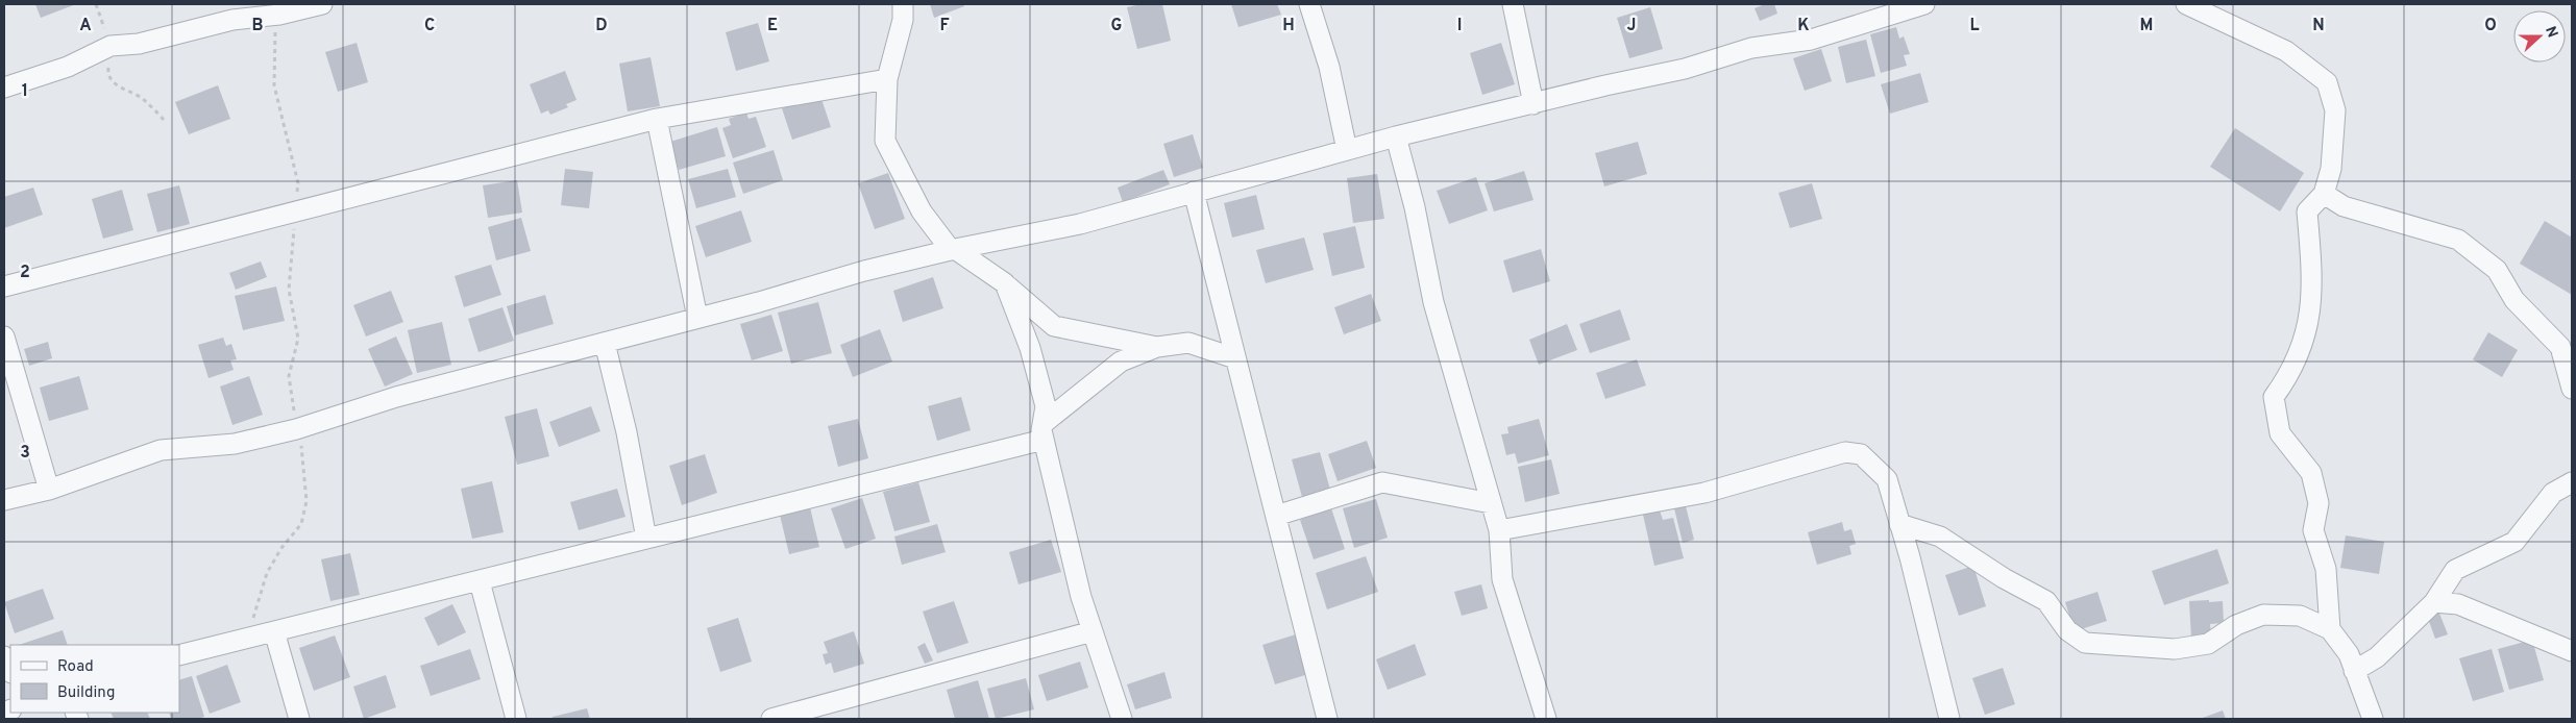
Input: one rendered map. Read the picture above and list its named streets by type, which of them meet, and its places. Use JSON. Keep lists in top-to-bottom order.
{
  "legend": ["Road", "Building"],
  "north": "right",
  "grid": {
    "columns": [
      "A",
      "B",
      "C",
      "D",
      "E",
      "F",
      "G",
      "H",
      "I",
      "J",
      "K",
      "L",
      "M",
      "N",
      "O"
    ],
    "rows": ["1", "2", "3"]
  }
}
